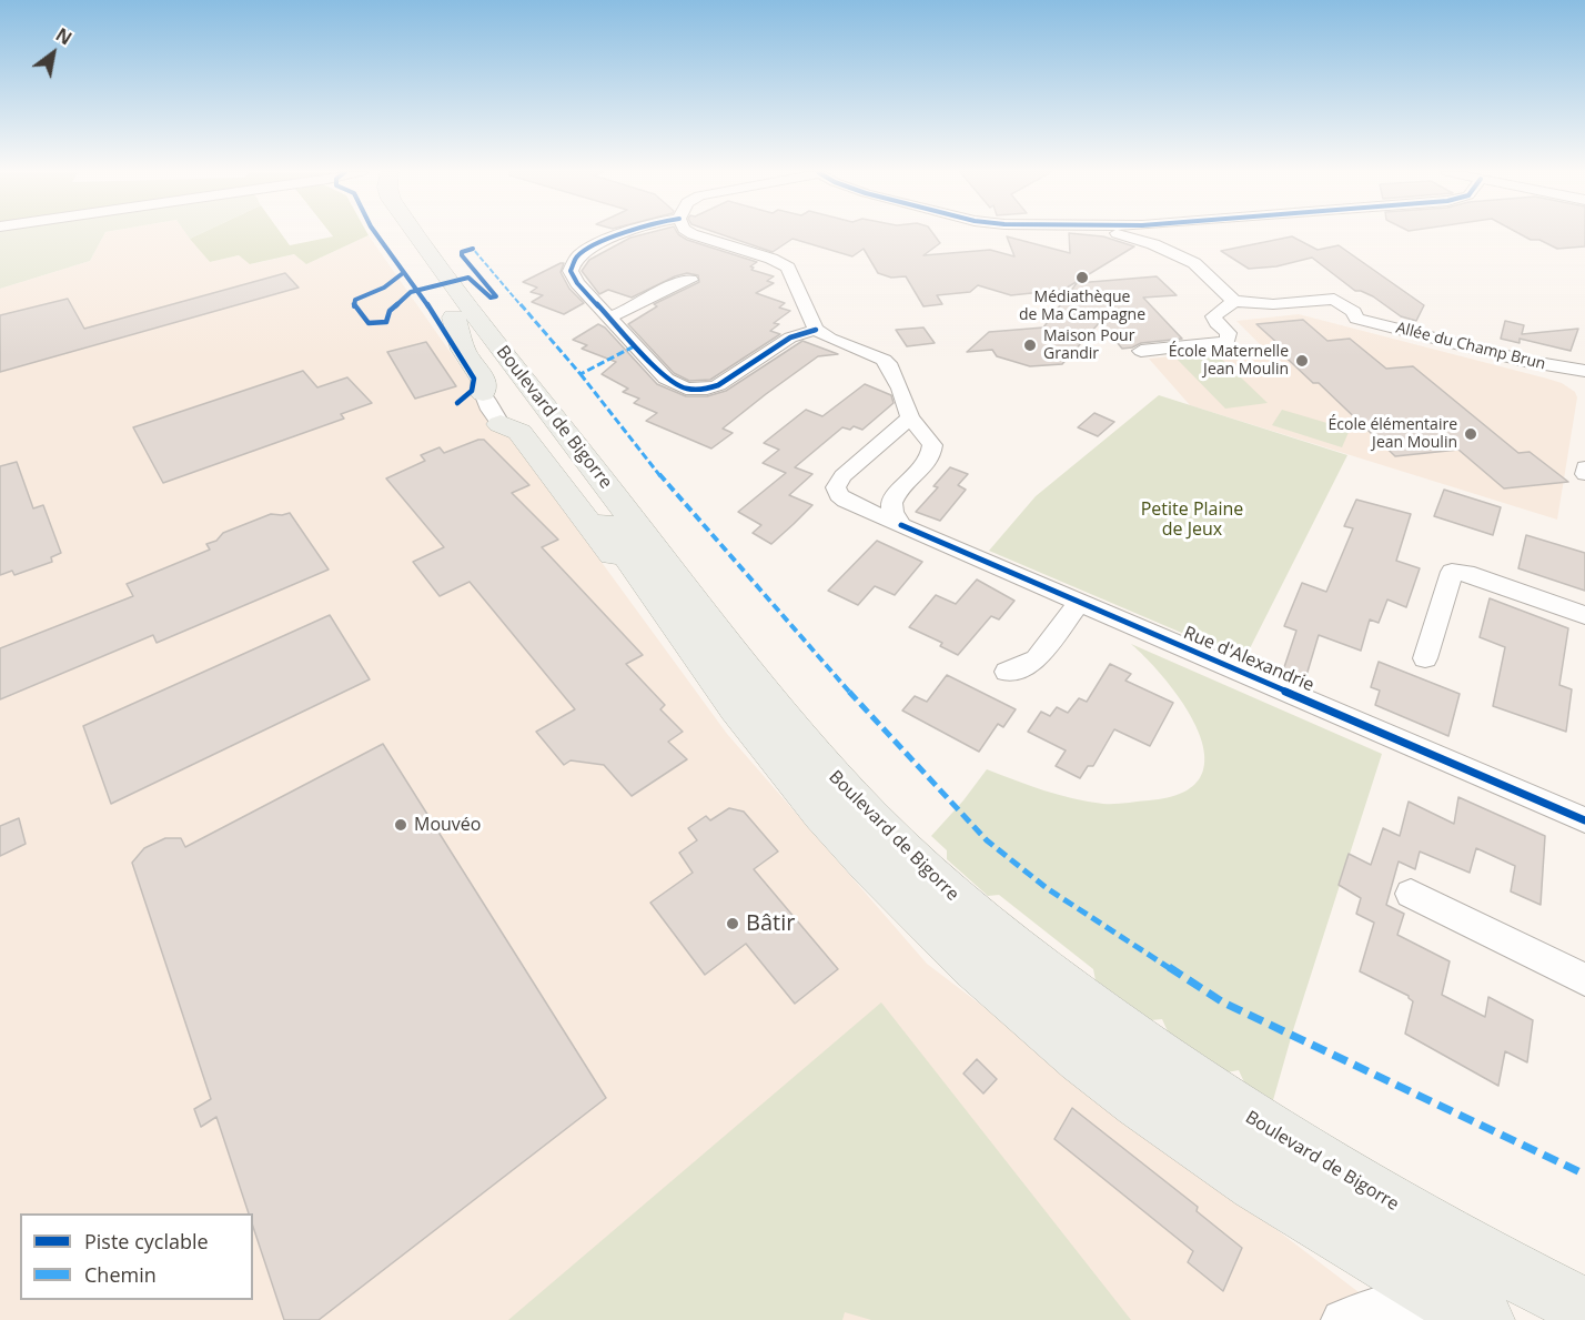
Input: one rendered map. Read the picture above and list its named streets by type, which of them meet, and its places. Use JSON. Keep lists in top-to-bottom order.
{
  "streets": {
    "main road": ["Boulevard de Bigorre"],
    "street": ["Allée du Champ Brun", "Rue d'Alexandrie"]
  },
  "parks": ["Petite Plaine de Jeux"],
  "places": [
    "Médiathèque de Ma Campagne",
    "Maison Pour Grandir",
    "École Maternelle Jean Moulin",
    "École élémentaire Jean Moulin",
    "Mouvéo",
    "Bâtir"
  ],
  "legend": ["Piste cyclable", "Chemin"],
  "north": "top right"
}
